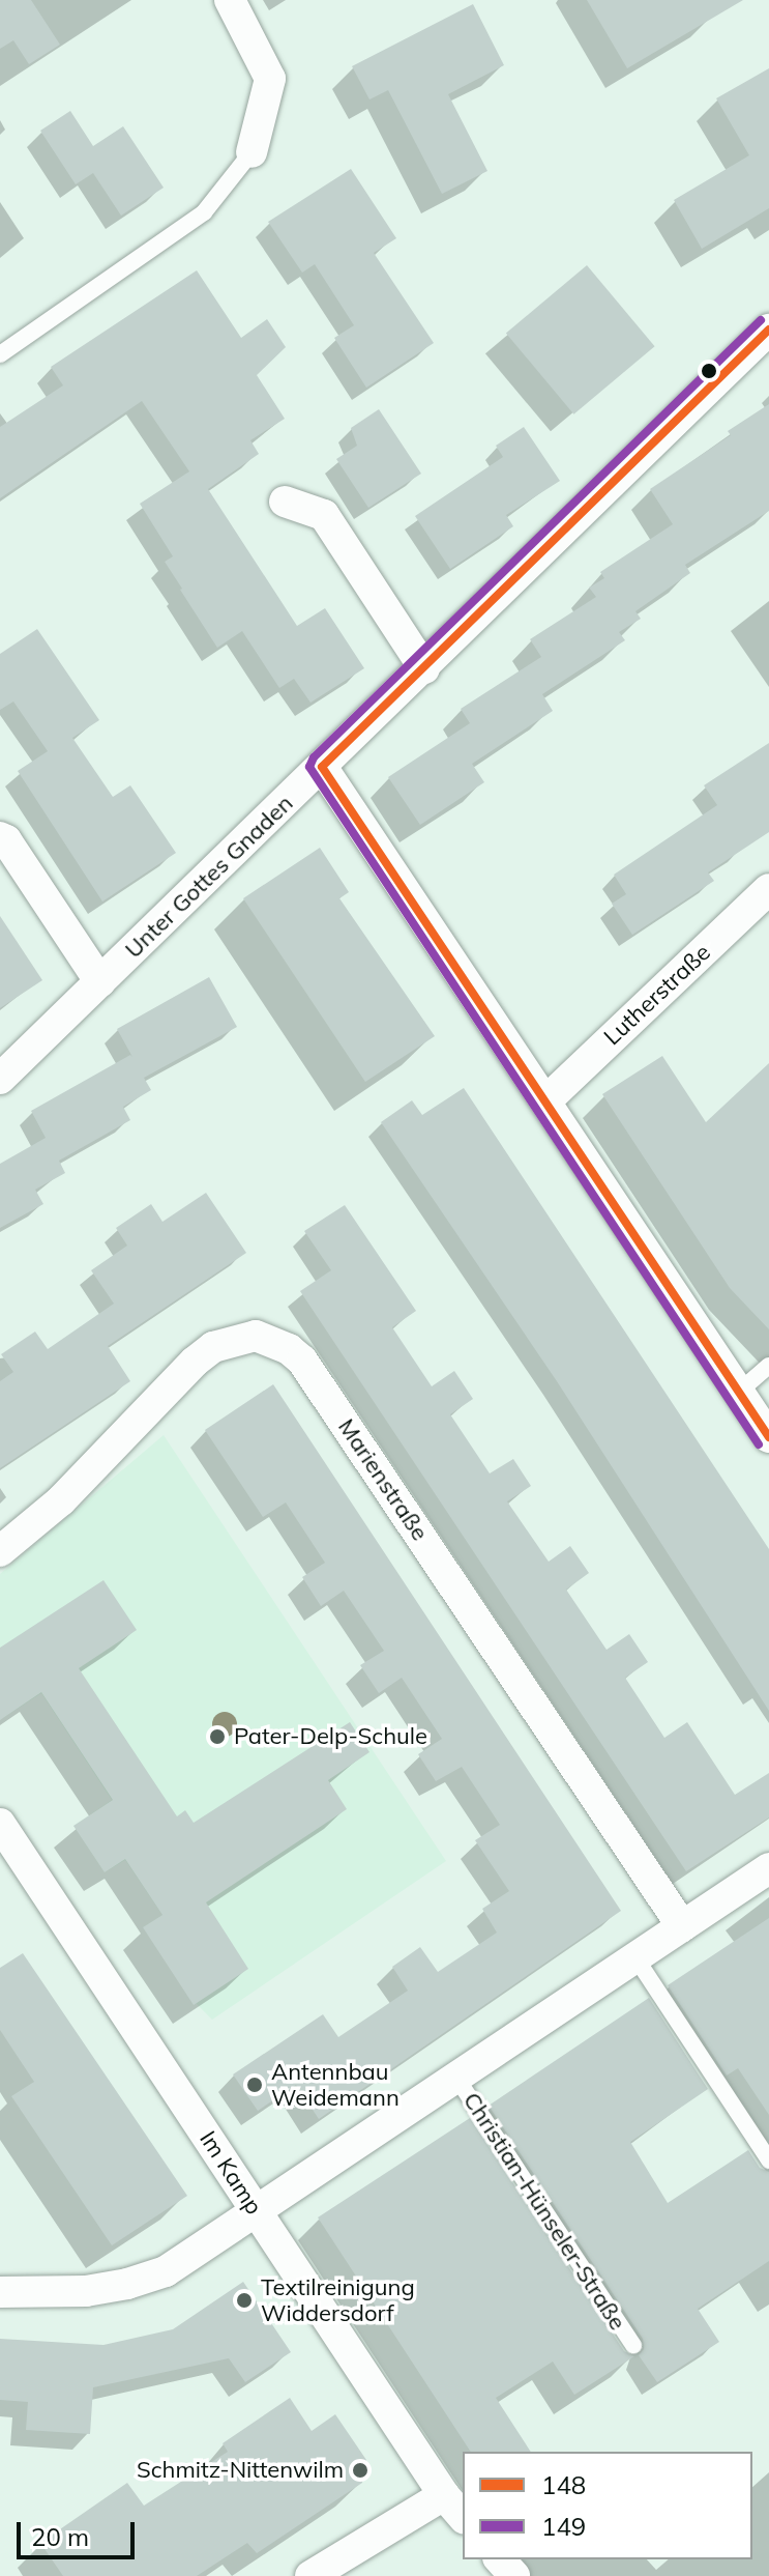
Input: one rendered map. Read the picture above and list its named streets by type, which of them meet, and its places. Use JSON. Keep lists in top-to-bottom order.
{
  "streets": {
    "street": [
      "Unter Gottes Gnaden",
      "Lutherstraße",
      "Marienstraße",
      "Im Kamp",
      "Christian-Hünseler-Straße"
    ]
  },
  "crossings": [
    ["Marienstraße", "Christian-Hünseler-Straße"],
    ["Im Kamp", "Christian-Hünseler-Straße"]
  ],
  "places": [
    "Pater-Delp-Schule",
    "Antennbau Weidemann",
    "Textilreinigung Widdersdorf",
    "Schmitz-Nittenwilm"
  ],
  "lines": ["transit line 149", "transit line 148"],
  "legend": ["148", "149"],
  "scale_bar": "20 m"
}
